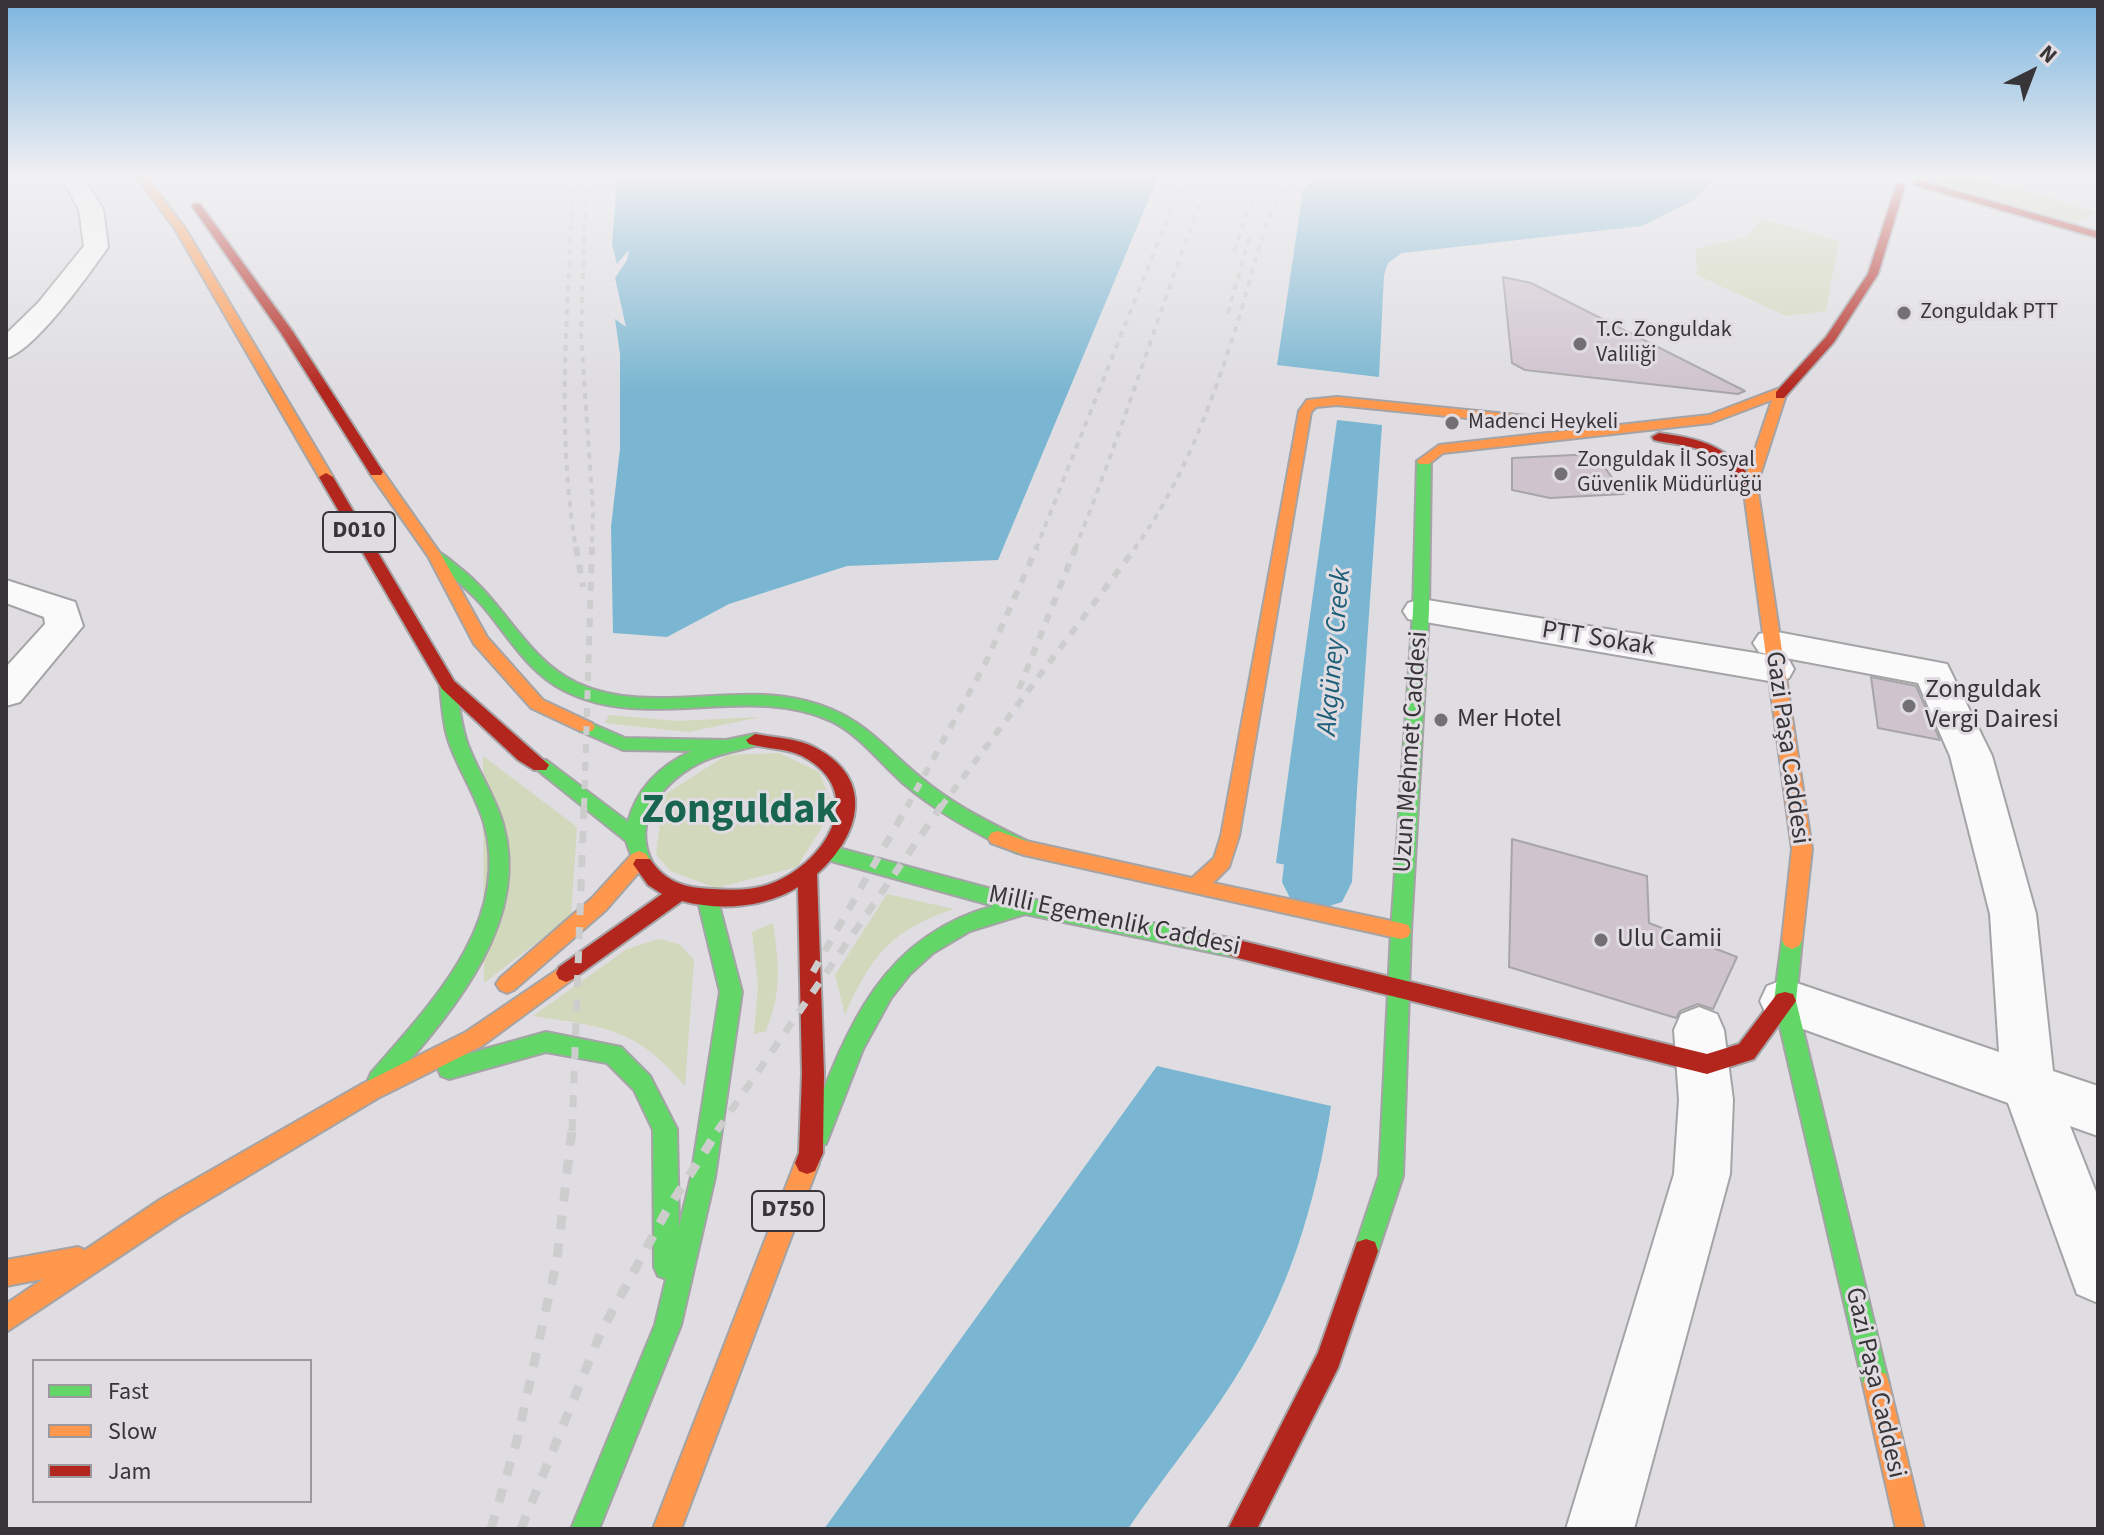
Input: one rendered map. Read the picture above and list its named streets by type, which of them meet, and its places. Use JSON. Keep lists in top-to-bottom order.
{
  "streets": {
    "main road": [
      "D010",
      "Gazi Paşa Caddesi",
      "Uzun Mehmet Caddesi",
      "Milli Egemenlik Caddesi",
      "D750"
    ],
    "street": ["PTT Sokak"]
  },
  "crossings": [
    ["D010", "Milli Egemenlik Caddesi"],
    ["D010", "D750"],
    ["PTT Sokak", "Gazi Paşa Caddesi"],
    ["PTT Sokak", "Uzun Mehmet Caddesi"],
    ["Uzun Mehmet Caddesi", "Milli Egemenlik Caddesi"],
    ["Milli Egemenlik Caddesi", "D750"]
  ],
  "districts": ["Zonguldak"],
  "water": ["Akgüney Creek"],
  "places": [
    "Zonguldak PTT",
    "T.C. Zonguldak Valiliği",
    "Madenci Heykeli",
    "Zonguldak İl Sosyal Güvenlik Müdürlüğü",
    "Zonguldak Vergi Dairesi",
    "Mer Hotel",
    "Ulu Camii"
  ],
  "legend": ["Fast", "Slow", "Jam"],
  "north": "top right"
}
